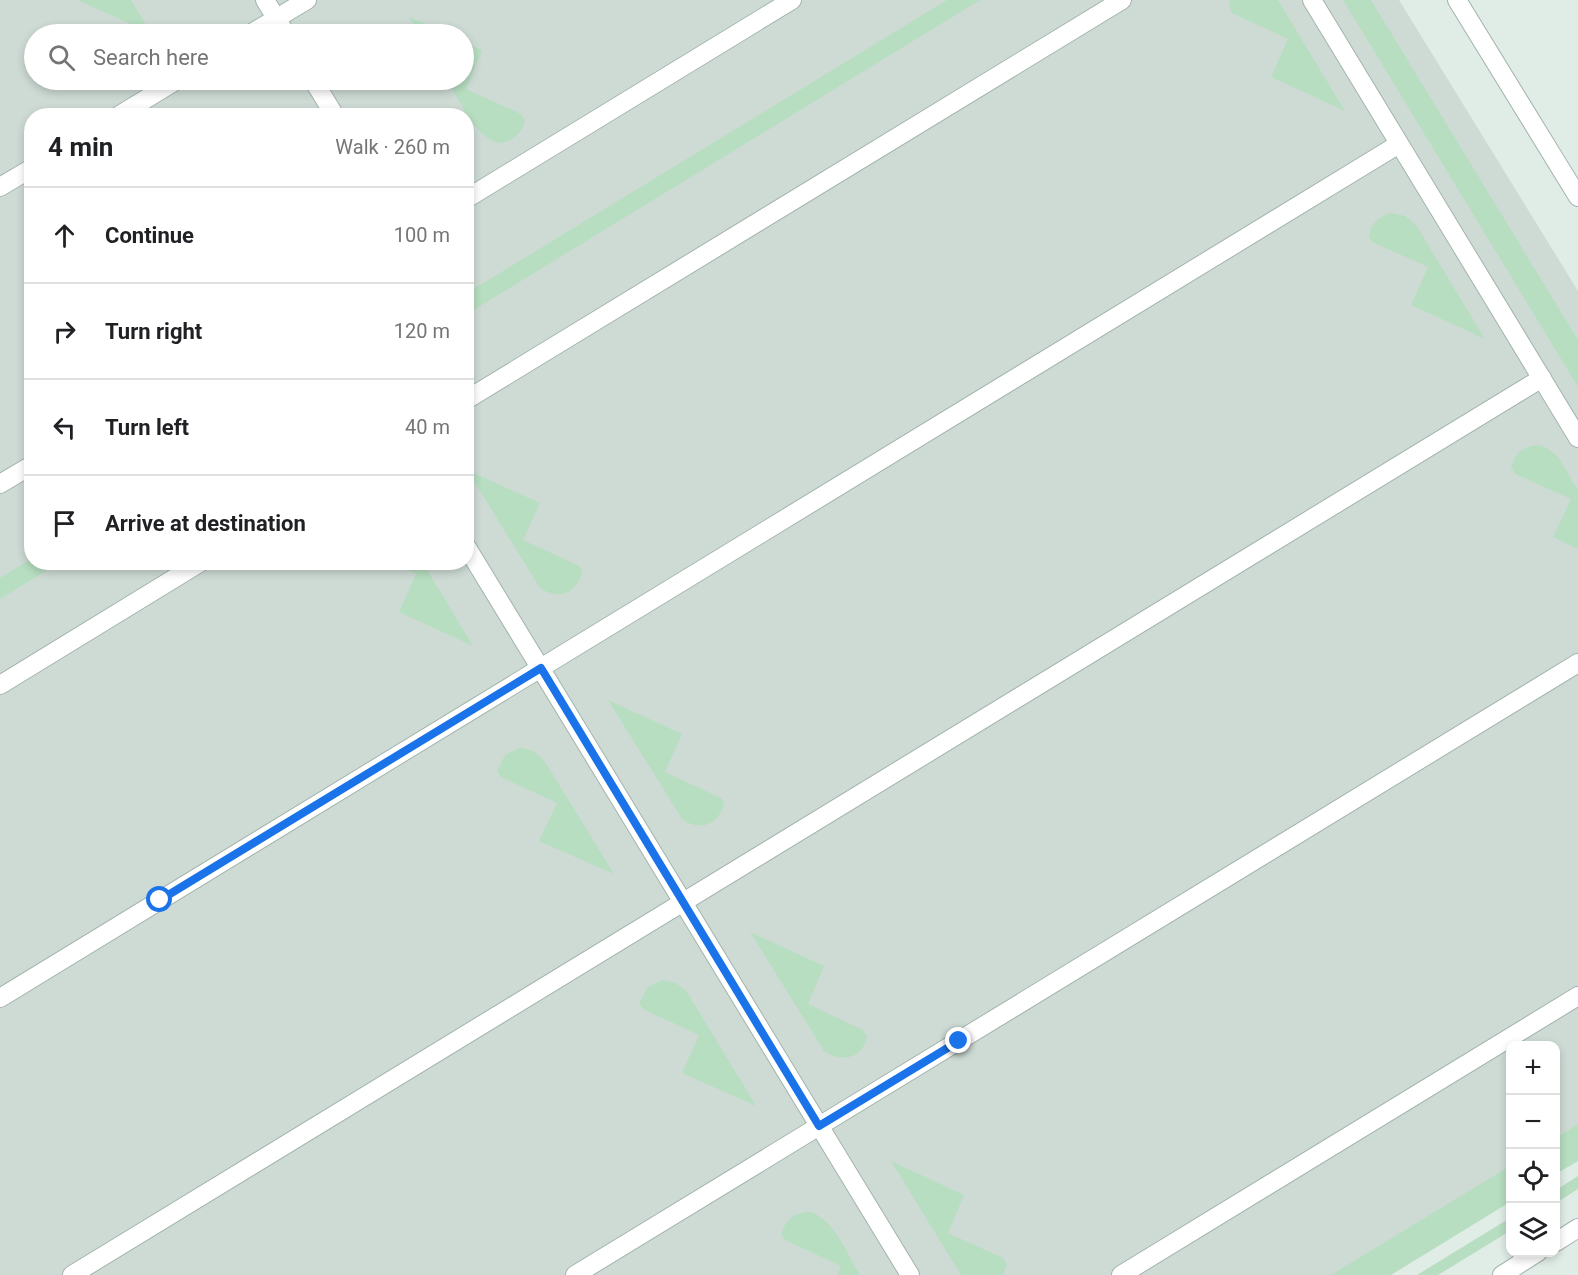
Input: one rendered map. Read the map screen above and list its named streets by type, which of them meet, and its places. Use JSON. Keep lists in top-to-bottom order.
{
  "page": {
    "search": "Search here",
    "heading": ["4 min", "Walk · 260 m"],
    "list": [
      ["Continue", "100 m"],
      ["Turn right", "120 m"],
      ["Turn left", "40 m"],
      "Arrive at destination"
    ],
    "map_buttons": ["+", "−"]
  }
}
